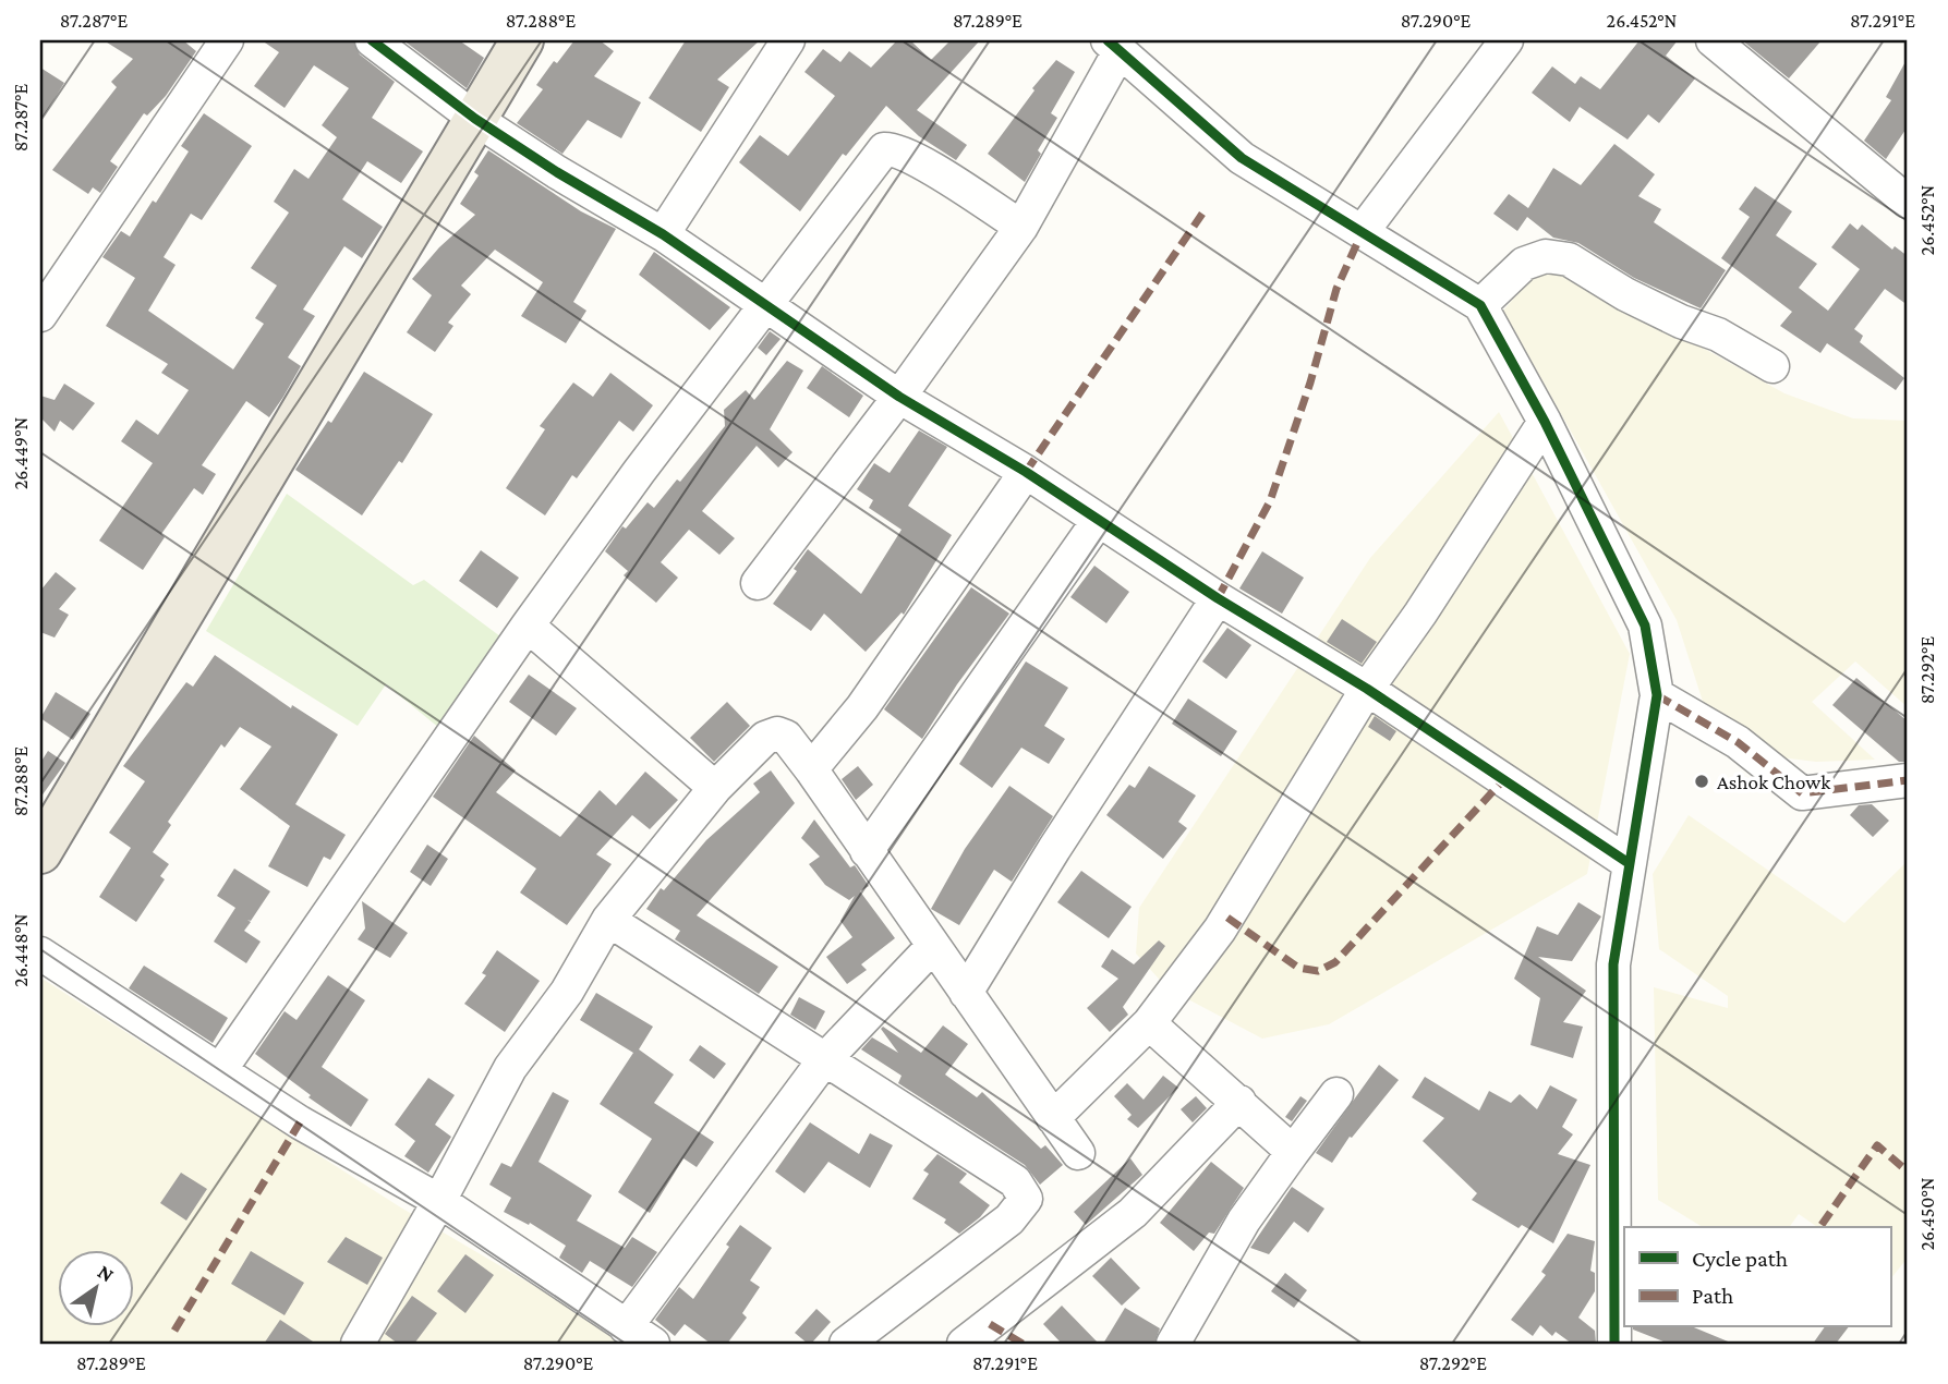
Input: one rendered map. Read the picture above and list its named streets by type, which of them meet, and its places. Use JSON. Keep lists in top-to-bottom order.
{
  "places": ["Ashok Chowk"],
  "legend": ["Cycle path", "Path"],
  "north": "top right",
  "coordinates": [
    "87.287°E",
    "87.288°E",
    "87.289°E",
    "87.290°E",
    "26.452°N",
    "87.291°E",
    "26.449°N",
    "87.292°E",
    "26.448°N",
    "26.450°N"
  ]
}
